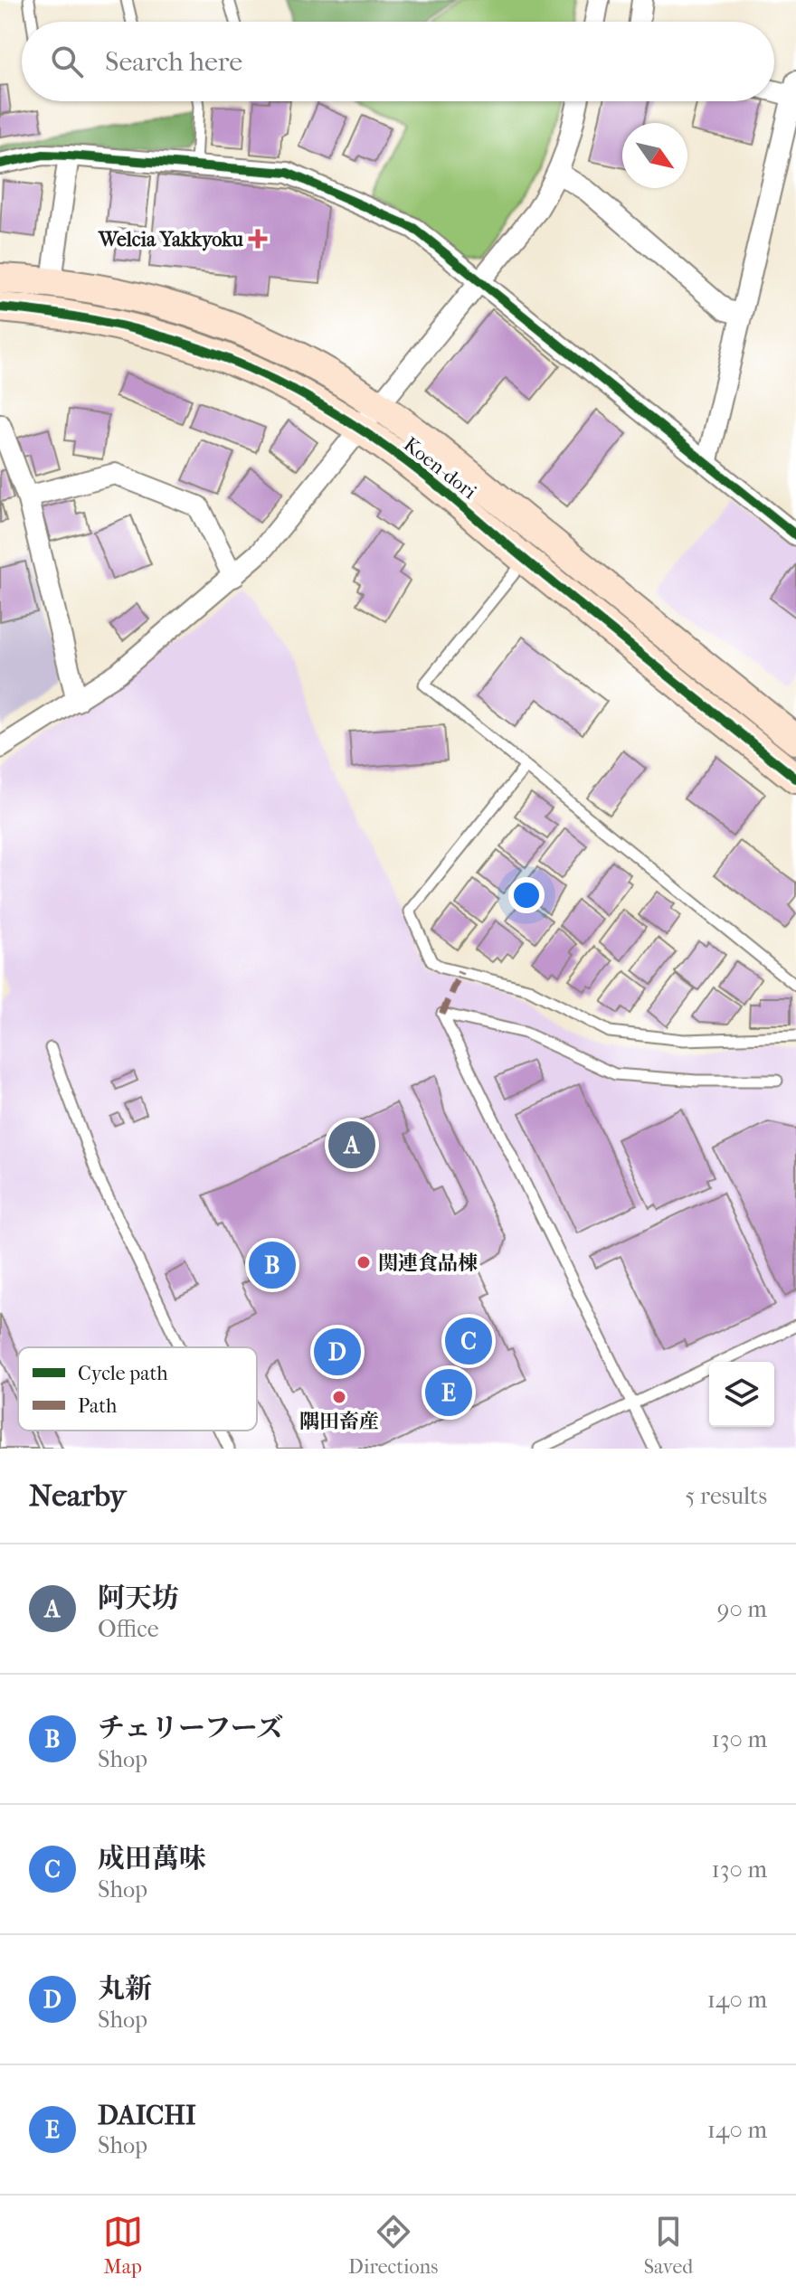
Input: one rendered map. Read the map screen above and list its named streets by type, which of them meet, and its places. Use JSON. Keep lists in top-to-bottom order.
{
  "streets": {
    "street": ["Koen-dori"]
  },
  "places": {
    "health": ["Welcia Yakkyoku"],
    "other": ["関連食品棟", "隅田畜産"]
  },
  "legend": ["Cycle path", "Path"],
  "north": "bottom right",
  "page": {
    "search": "Search here",
    "pins": [
      "A",
      "B",
      "C",
      "D",
      "E"
    ],
    "heading": ["Nearby", "5 results"],
    "list": [
      {
        "mark": "A",
        "name": "阿天坊",
        "note": "Office",
        "value": "90 m"
      },
      {
        "mark": "B",
        "name": "チェリーフーズ",
        "note": "Shop",
        "value": "130 m"
      },
      {
        "mark": "C",
        "name": "成田萬味",
        "note": "Shop",
        "value": "130 m"
      },
      {
        "mark": "D",
        "name": "丸新",
        "note": "Shop",
        "value": "140 m"
      },
      {
        "mark": "E",
        "name": "DAICHI",
        "note": "Shop",
        "value": "140 m"
      }
    ],
    "nav": ["Map", "Directions", "Saved"]
  }
}
